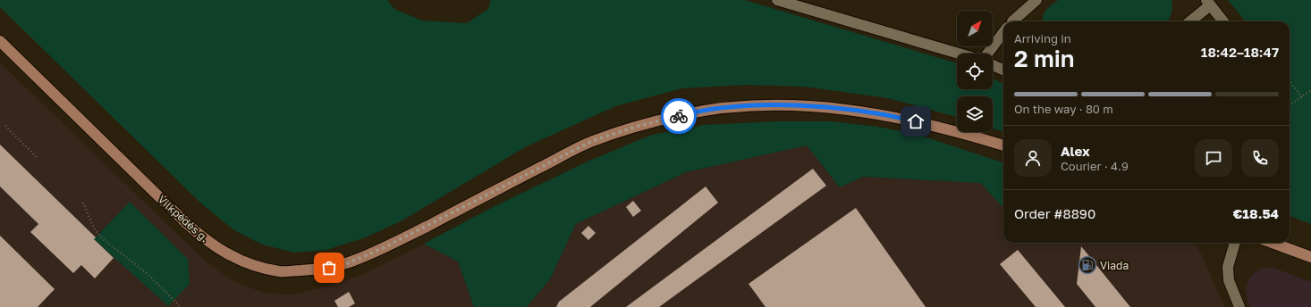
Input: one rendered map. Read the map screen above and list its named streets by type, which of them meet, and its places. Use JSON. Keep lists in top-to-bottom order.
{
  "streets": {
    "main road": ["Vilkpėdės g."]
  },
  "places": {
    "fuel station": ["Viada"]
  },
  "north": "top right",
  "page": {
    "heading": ["2 min", "Arriving in", "18:42–18:47"],
    "panel": [
      "Alex",
      "Courier · 4.9",
      "Order #8890",
      "€18.54"
    ],
    "bar": "On the way · 80 m"
  }
}
